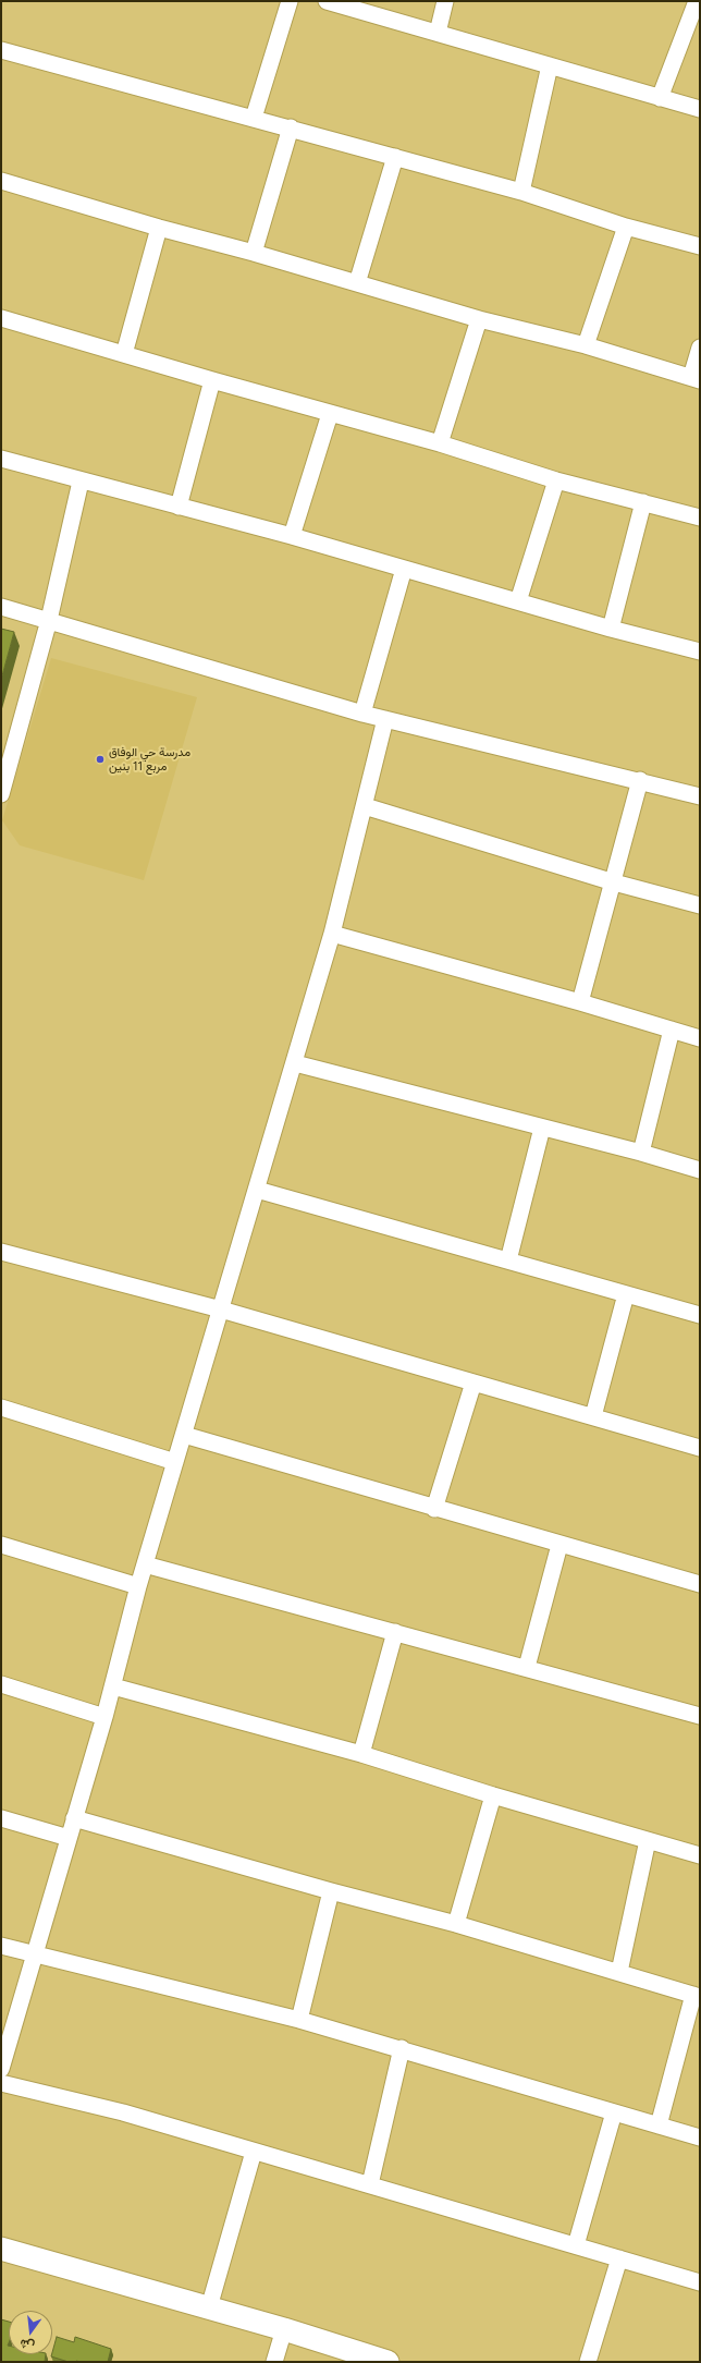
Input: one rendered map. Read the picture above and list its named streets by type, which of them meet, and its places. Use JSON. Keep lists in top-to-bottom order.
{
  "places": ["مدرسة حي الوفاق مربع 11 بنين"],
  "north": "bottom"
}
